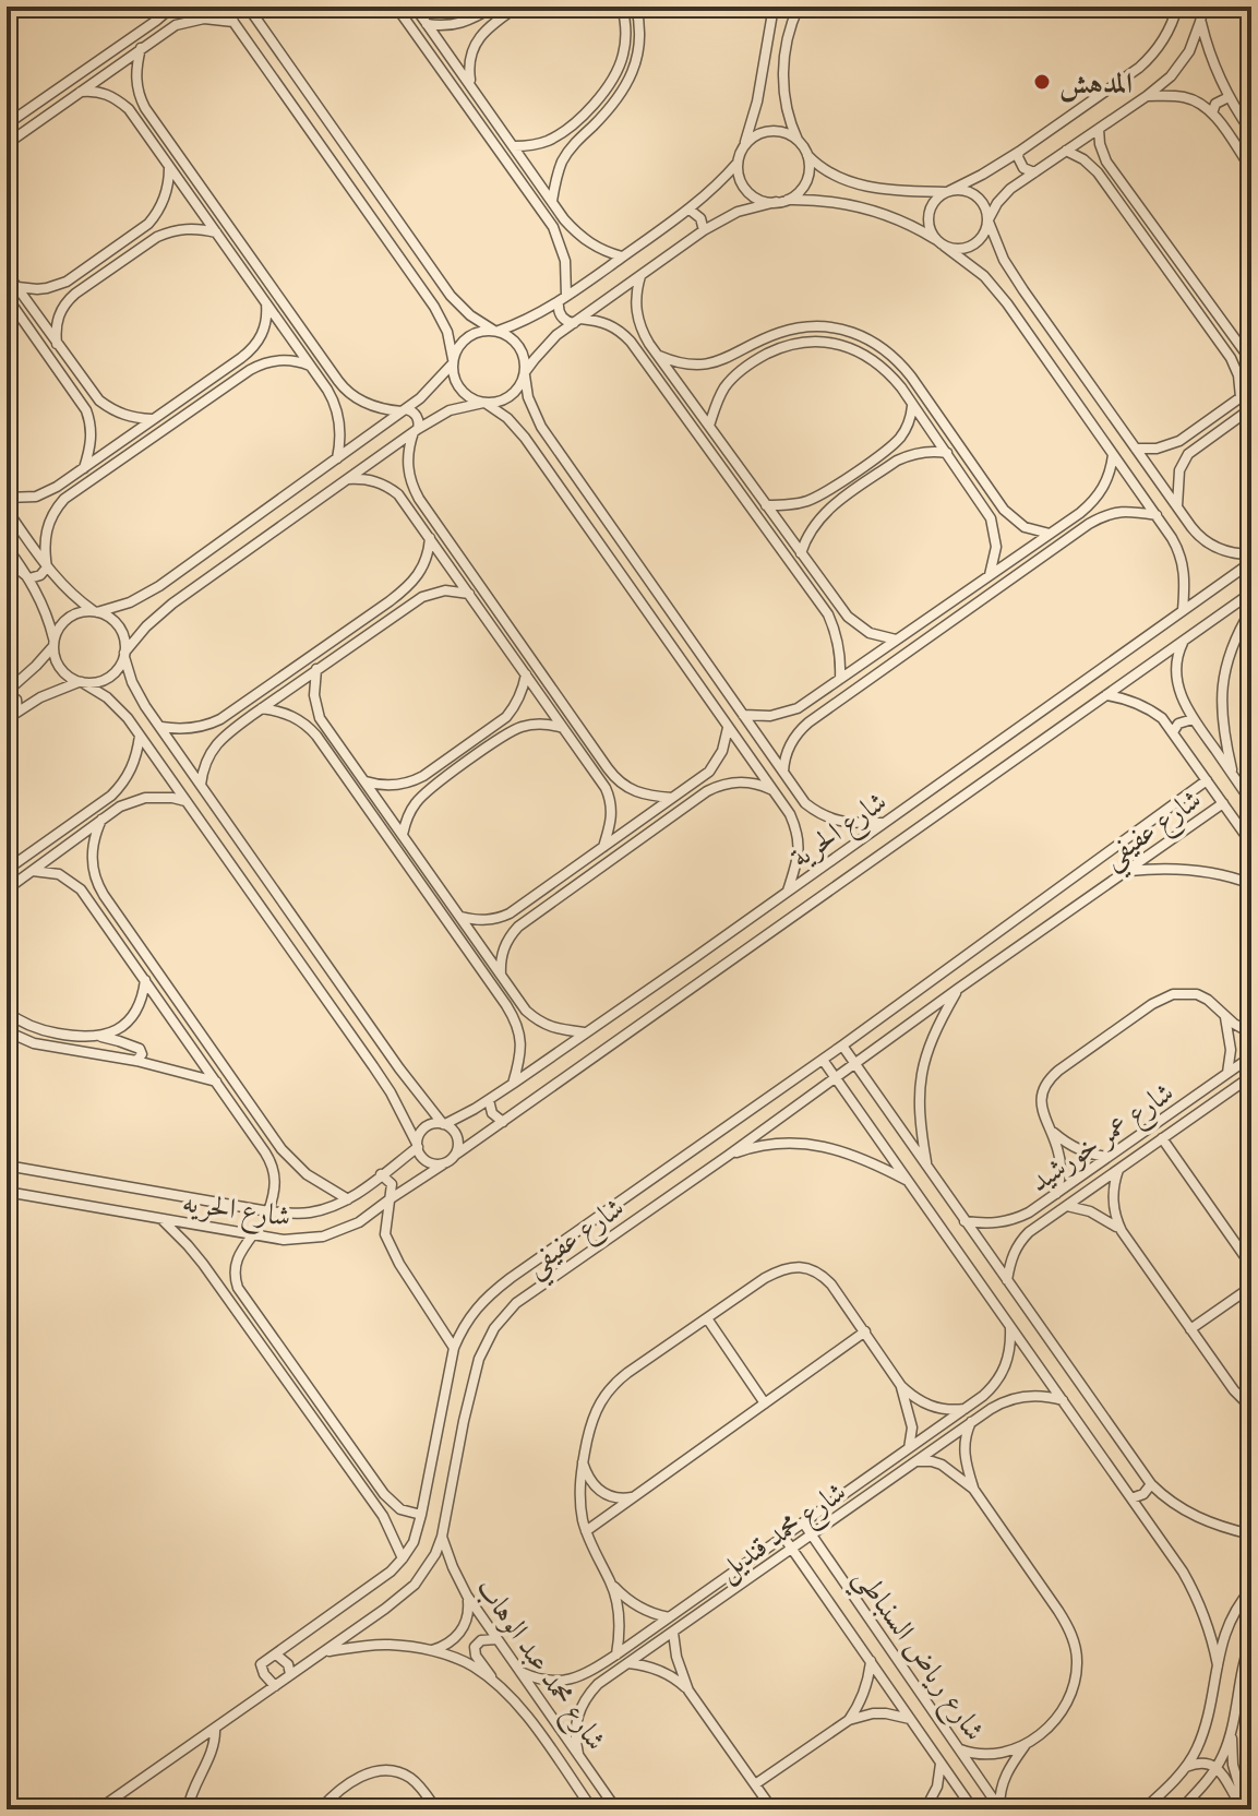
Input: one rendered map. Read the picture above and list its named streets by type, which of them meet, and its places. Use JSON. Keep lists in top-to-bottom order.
{
  "streets": {
    "street": [
      "شارع عفيفي",
      "شارع الحرية",
      "شارع عمر خورشيد",
      "شارع الحريه",
      "شارع محمد قنديل",
      "شارع رياض السنباطي",
      "شارع محمد عبد الوهاب"
    ]
  },
  "crossings": [
    ["شارع عفيفي", "شارع محمد عبد الوهاب"],
    ["شارع الحرية", "شارع الحريه"],
    ["شارع محمد قنديل", "شارع رياض السنباطي"],
    ["شارع محمد قنديل", "شارع محمد عبد الوهاب"]
  ],
  "places": ["المدهش"]
}
